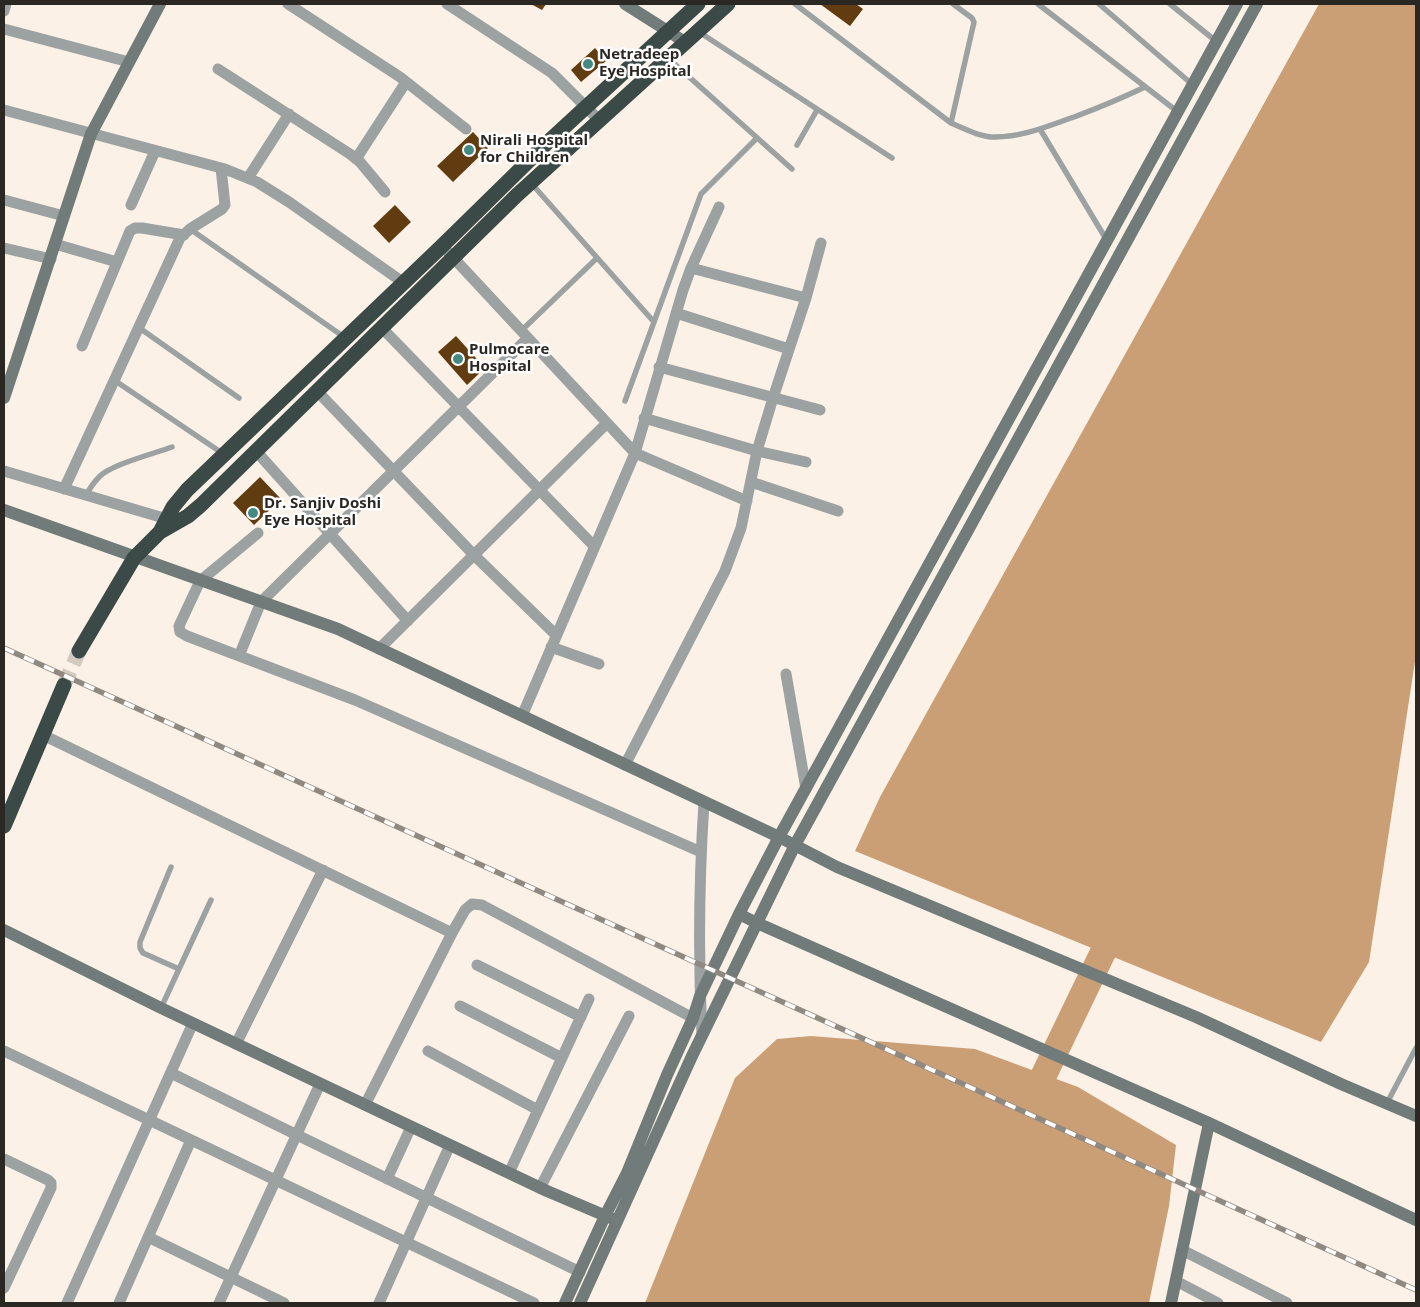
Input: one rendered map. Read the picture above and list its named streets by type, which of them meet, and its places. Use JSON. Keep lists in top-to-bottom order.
{
  "places": [
    "Netradeep Eye Hospital",
    "Nirali Hospital for Children",
    "Pulmocare Hospital",
    "Dr. Sanjiv Doshi Eye Hospital"
  ]
}
